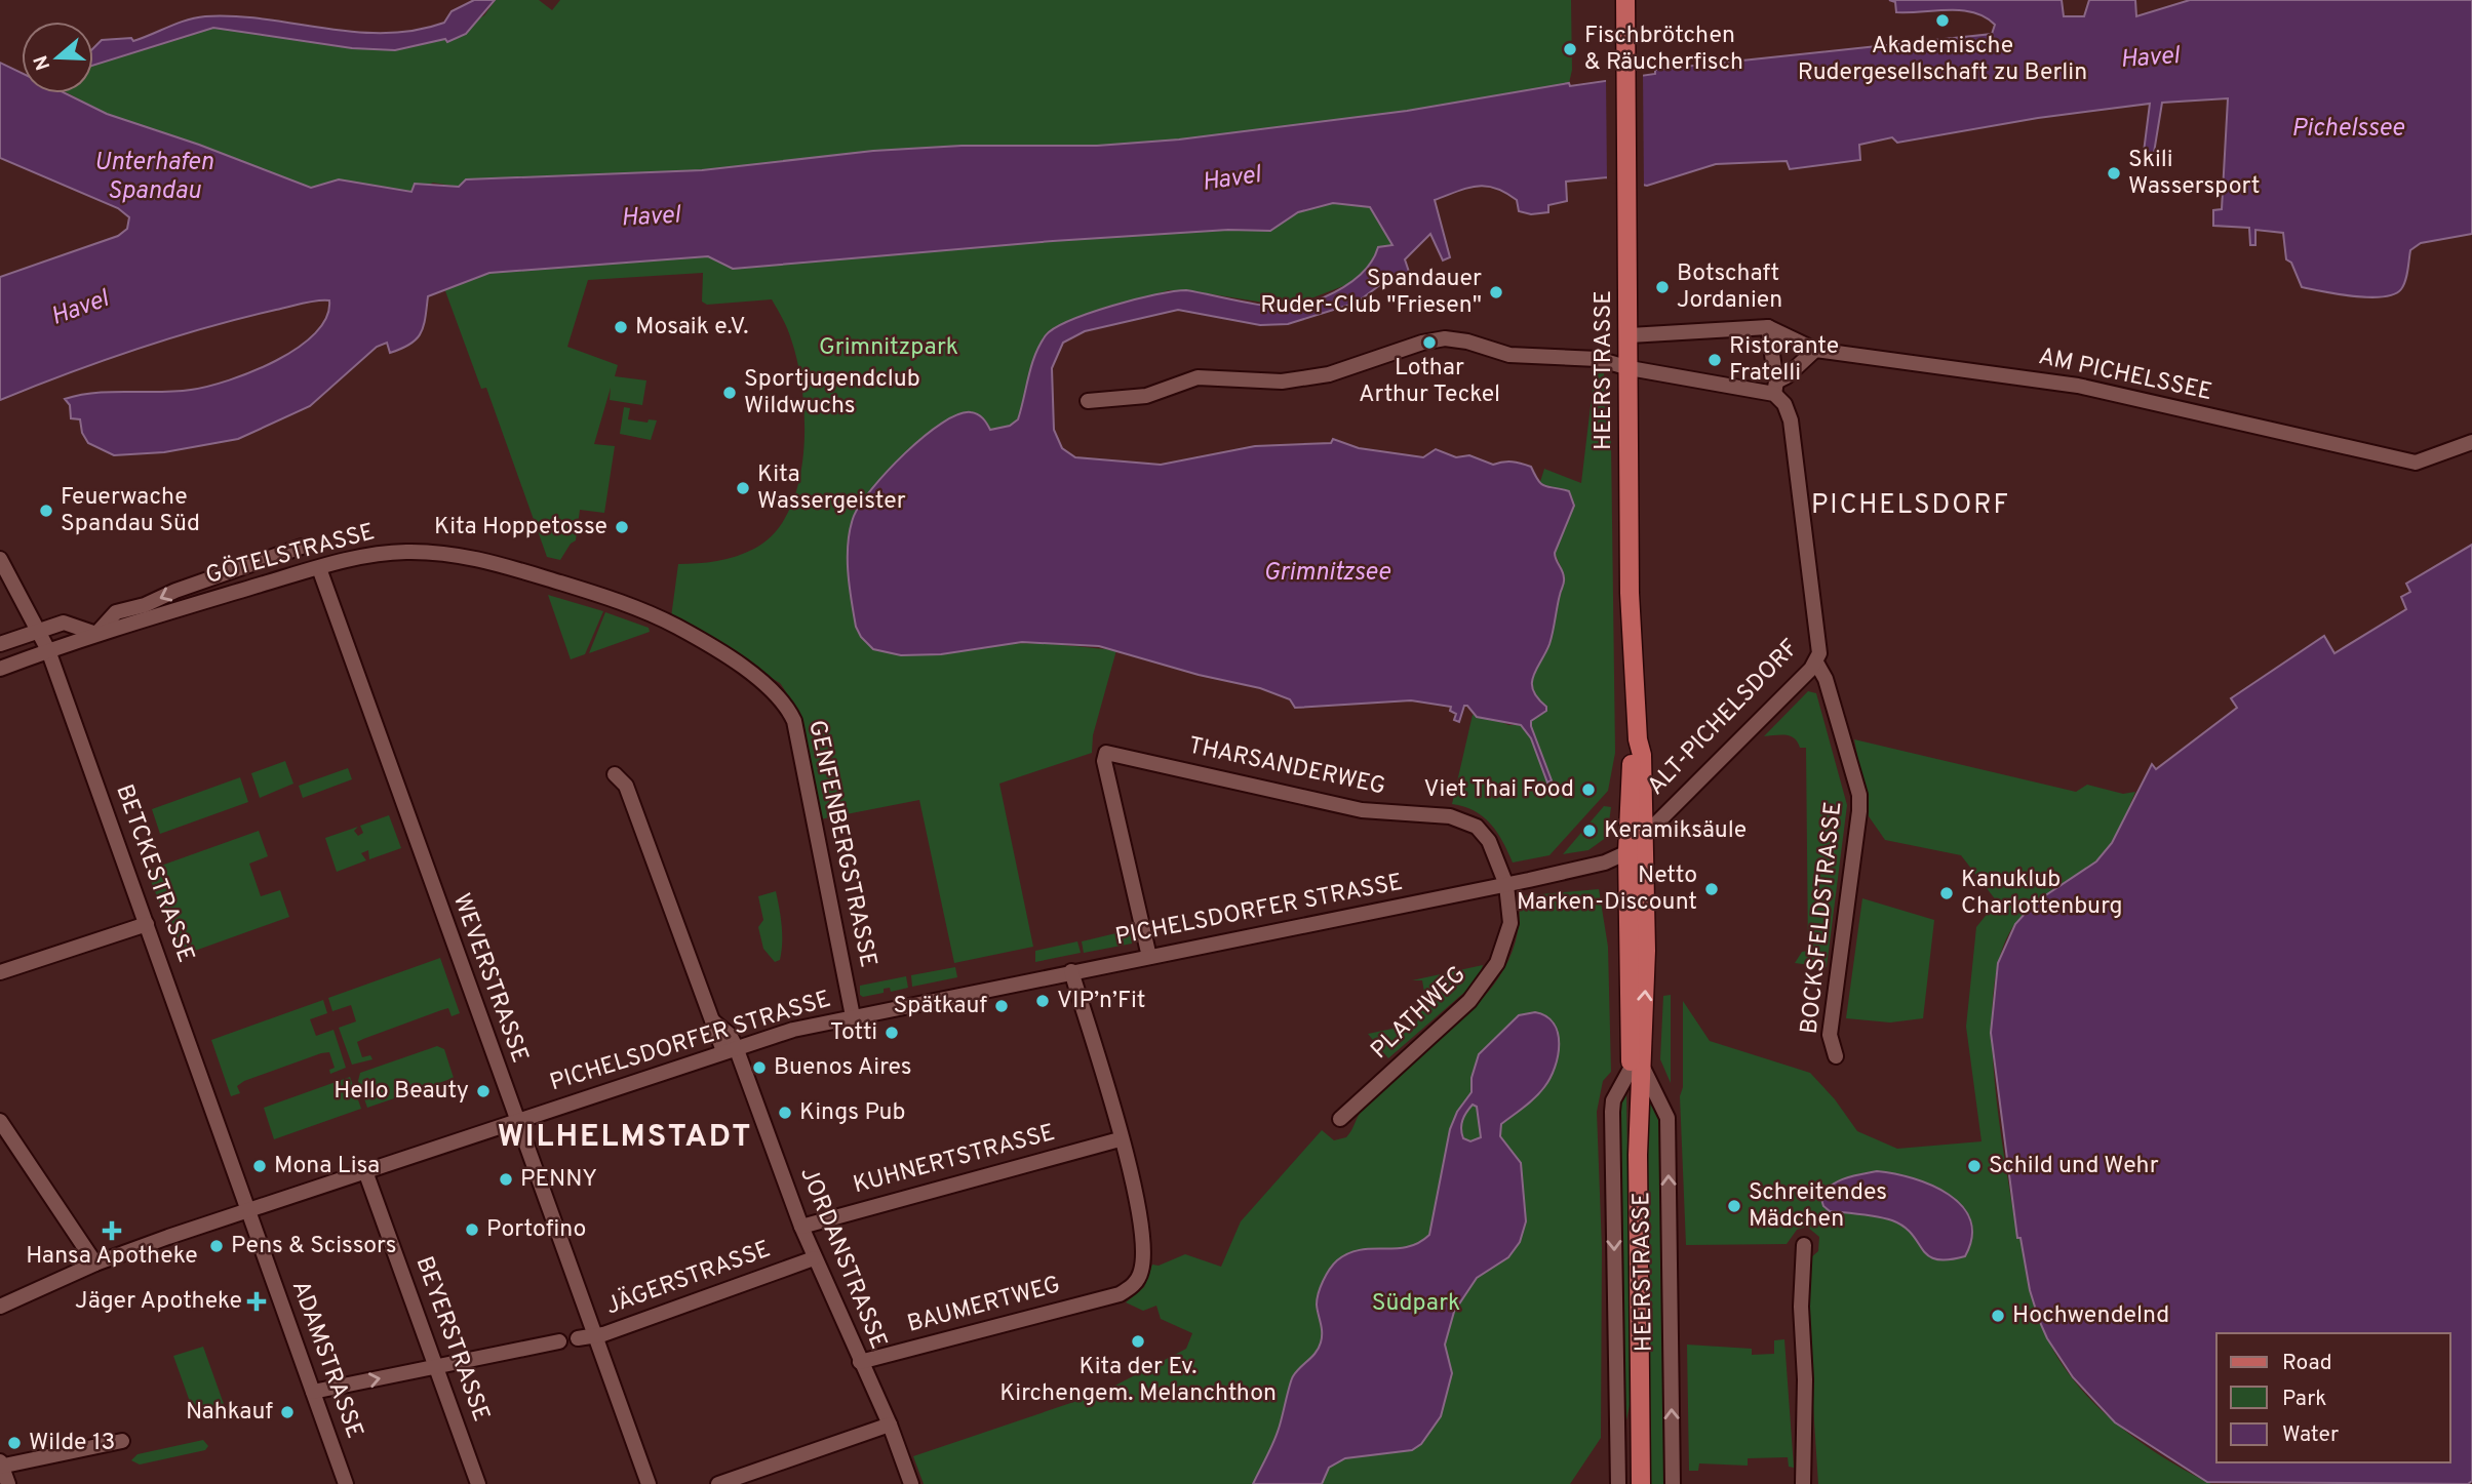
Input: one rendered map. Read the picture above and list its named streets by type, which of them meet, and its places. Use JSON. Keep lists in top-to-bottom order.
{
  "streets": {
    "main road": ["HEERSTRASSE"],
    "street": [
      "AM PICHELSSEE",
      "GÖTELSTRASSE",
      "ALT-PICHELSDORF",
      "THARSANDERWEG",
      "GENFENBERGSTRASSE",
      "BETCKESTRASSE",
      "PICHELSDORFER STRASSE",
      "BOCKSFELDSTRASSE",
      "WEVERSTRASSE",
      "PLATHWEG",
      "KUHNERTSTRASSE",
      "JORDANSTRASSE",
      "JÄGERSTRASSE",
      "BAUMERTWEG",
      "BEYERSTRASSE",
      "ADAMSTRASSE"
    ]
  },
  "crossings": [
    ["HEERSTRASSE", "ALT-PICHELSDORF"],
    ["HEERSTRASSE", "PICHELSDORFER STRASSE"],
    ["AM PICHELSSEE", "ALT-PICHELSDORF"],
    ["GÖTELSTRASSE", "GENFENBERGSTRASSE"],
    ["GÖTELSTRASSE", "BETCKESTRASSE"],
    ["GÖTELSTRASSE", "WEVERSTRASSE"],
    ["ALT-PICHELSDORF", "PICHELSDORFER STRASSE"],
    ["ALT-PICHELSDORF", "BOCKSFELDSTRASSE"],
    ["THARSANDERWEG", "PICHELSDORFER STRASSE"],
    ["THARSANDERWEG", "PLATHWEG"],
    ["GENFENBERGSTRASSE", "PICHELSDORFER STRASSE"],
    ["BETCKESTRASSE", "PICHELSDORFER STRASSE"],
    ["BETCKESTRASSE", "ADAMSTRASSE"],
    ["PICHELSDORFER STRASSE", "WEVERSTRASSE"],
    ["PICHELSDORFER STRASSE", "PLATHWEG"],
    ["PICHELSDORFER STRASSE", "JORDANSTRASSE"],
    ["PICHELSDORFER STRASSE", "BEYERSTRASSE"],
    ["PICHELSDORFER STRASSE", "ADAMSTRASSE"],
    ["WEVERSTRASSE", "JÄGERSTRASSE"],
    ["KUHNERTSTRASSE", "JORDANSTRASSE"],
    ["KUHNERTSTRASSE", "BAUMERTWEG"],
    ["JORDANSTRASSE", "JÄGERSTRASSE"],
    ["JORDANSTRASSE", "BAUMERTWEG"]
  ],
  "districts": ["PICHELSDORF", "WILHELMSTADT"],
  "water": [
    "Havel",
    "Pichelssee",
    "Unterhafen Spandau",
    "Grimnitzsee"
  ],
  "parks": ["Grimnitzpark", "Südpark"],
  "places": {
    "other": [
      "Akademische Rudergesellschaft zu Berlin",
      "Fischbrötchen & Räucherfisch",
      "Skili Wassersport",
      "Botschaft Jordanien",
      "Spandauer Ruder-Club \"Friesen\"",
      "Mosaik e.V.",
      "Lothar Arthur Teckel",
      "Ristorante Fratelli",
      "Sportjugendclub Wildwuchs",
      "Kita Wassergeister",
      "Feuerwache Spandau Süd",
      "Kita Hoppetosse",
      "Viet Thai Food",
      "Keramiksäule",
      "Netto Marken-Discount",
      "Kanuklub Charlottenburg",
      "VIP’n’Fit",
      "Spätkauf",
      "Totti",
      "Buenos Aires",
      "Hello Beauty",
      "Kings Pub",
      "Mona Lisa",
      "Schild und Wehr",
      "PENNY",
      "Schreitendes Mädchen",
      "Portofino",
      "Pens & Scissors",
      "Hochwendelnd",
      "Kita der Ev. Kirchengem. Melanchthon",
      "Nahkauf",
      "Wilde 13"
    ],
    "health": ["Hansa Apotheke", "Jäger Apotheke"]
  },
  "legend": ["Road", "Park", "Water"],
  "north": "left"
}
